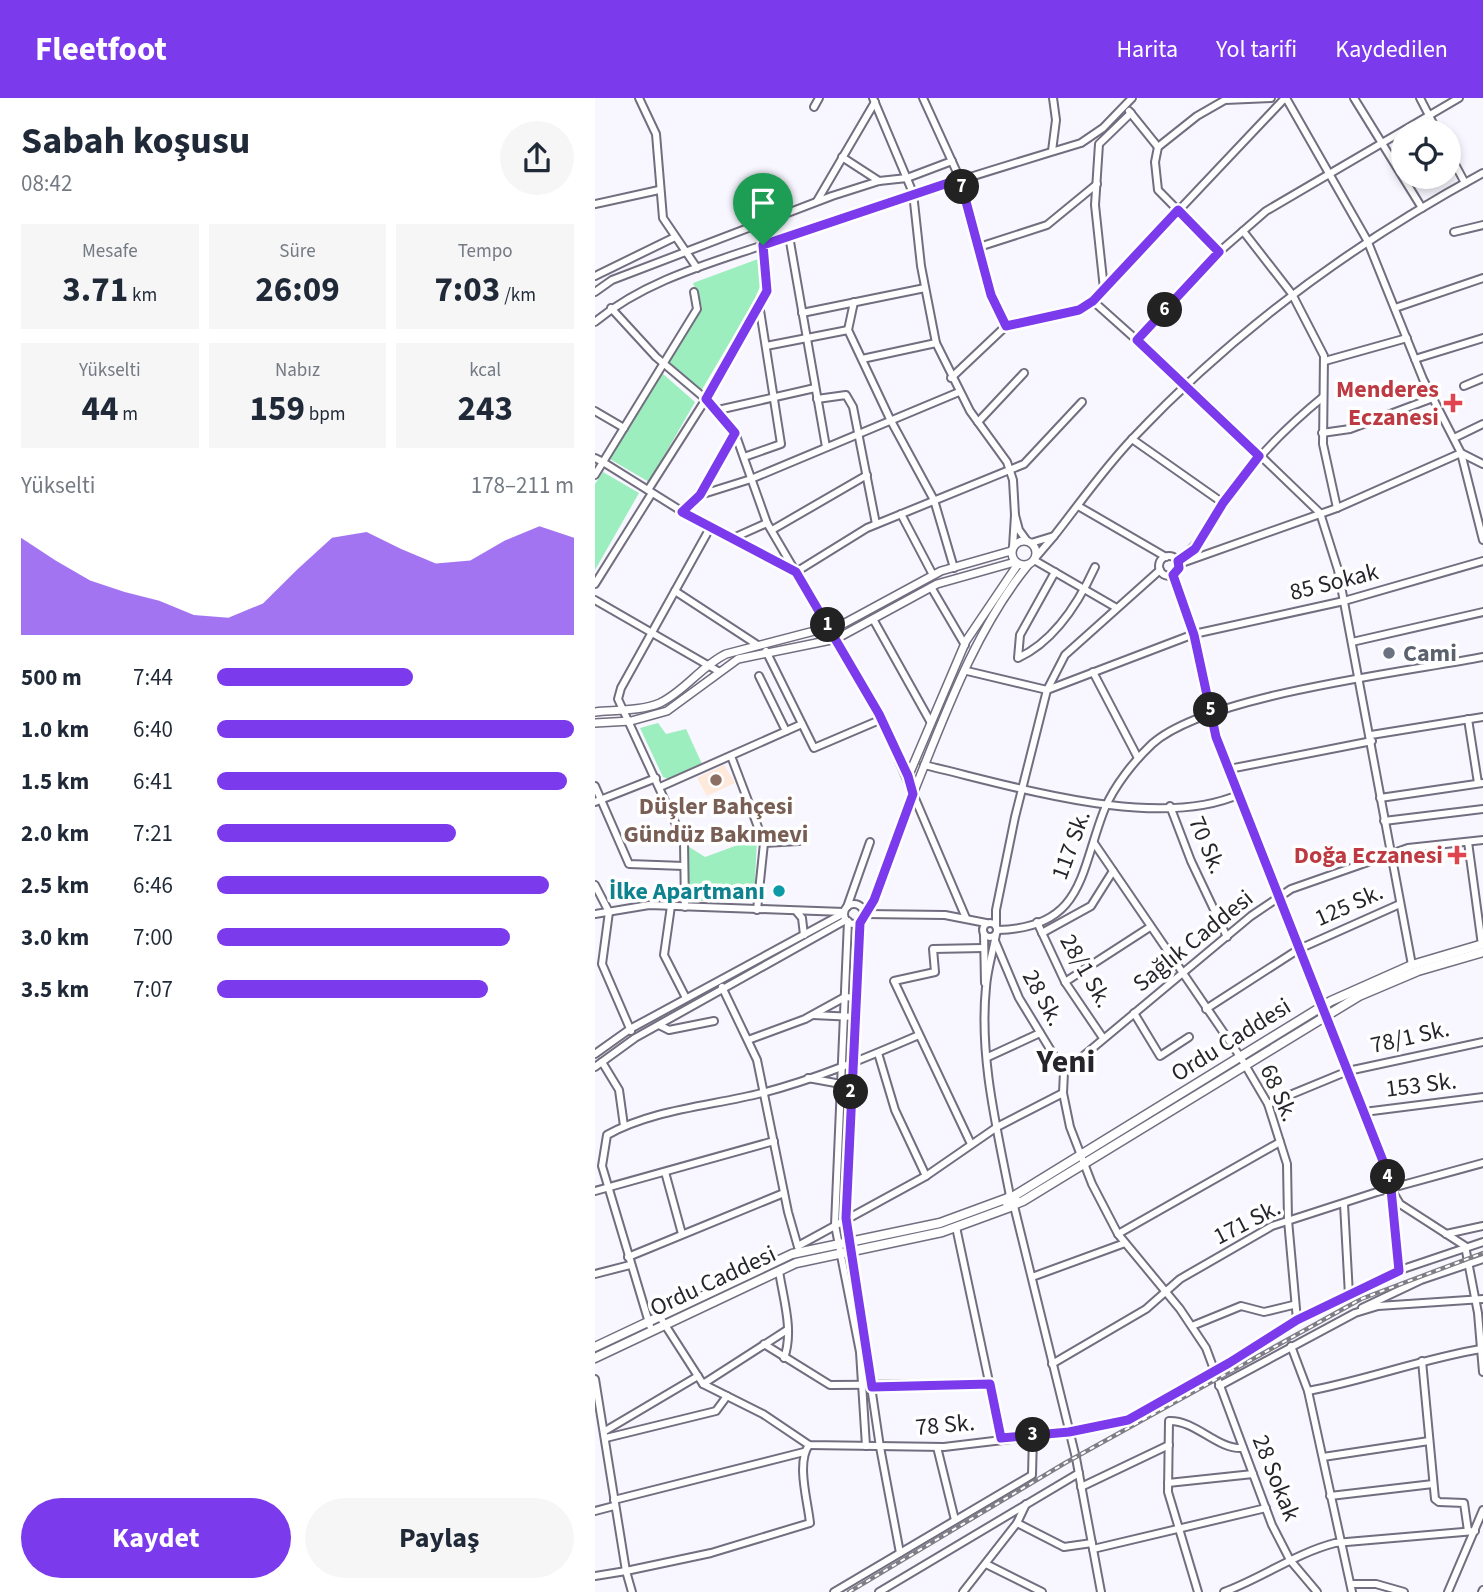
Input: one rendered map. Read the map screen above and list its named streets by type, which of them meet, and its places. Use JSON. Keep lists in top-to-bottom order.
{
  "streets": {
    "main road": ["Ordu Caddesi"],
    "street": [
      "85 Sokak",
      "117 Sk.",
      "70 Sk.",
      "125 Sk.",
      "Sağlık Caddesi",
      "28/1 Sk.",
      "28 Sk.",
      "78/1 Sk.",
      "153 Sk.",
      "68 Sk.",
      "171 Sk.",
      "78 Sk.",
      "28 Sokak"
    ]
  },
  "crossings": [
    ["117 Sk.", "28/1 Sk."],
    ["117 Sk.", "28 Sk."],
    ["117 Sk.", "68 Sk."],
    ["70 Sk.", "Sağlık Caddesi"],
    ["125 Sk.", "68 Sk."],
    ["Sağlık Caddesi", "28/1 Sk."],
    ["Sağlık Caddesi", "28 Sk."],
    ["Sağlık Caddesi", "68 Sk."],
    ["Sağlık Caddesi", "28 Sokak"],
    ["28 Sk.", "28 Sokak"],
    ["78/1 Sk.", "68 Sk."],
    ["Ordu Caddesi", "68 Sk."],
    ["Ordu Caddesi", "28 Sokak"],
    ["68 Sk.", "171 Sk."],
    ["68 Sk.", "78 Sk."],
    ["171 Sk.", "28 Sokak"],
    ["78 Sk.", "28 Sokak"]
  ],
  "districts": ["Yeni"],
  "places": {
    "health": ["Menderes Eczanesi", "Doğa Eczanesi"],
    "other": ["Cami", "Düşler Bahçesi Gündüz Bakımevi", "İlke Apartmanı"]
  },
  "page": {
    "header": "Fleetfoot",
    "nav": ["Harita", "Yol tarifi", "Kaydedilen"],
    "heading": ["Sabah koşusu", "08:42"],
    "pins": [
      "7",
      "6",
      "1",
      "5",
      "2",
      "4",
      "3"
    ],
    "stats": [
      ["Mesafe", "3.71 km"],
      ["Süre", "26:09"],
      ["Tempo", "7:03 /km"],
      ["Yükselti", "44 m"],
      ["Nabız", "159 bpm"],
      ["kcal", "243"]
    ],
    "chart": ["Yükselti", "178–211 m"],
    "list": [
      {
        "name": "500 m",
        "note": "7:44"
      },
      {
        "name": "1.0 km",
        "note": "6:40"
      },
      {
        "name": "1.5 km",
        "note": "6:41"
      },
      {
        "name": "2.0 km",
        "note": "7:21"
      },
      {
        "name": "2.5 km",
        "note": "6:46"
      },
      {
        "name": "3.0 km",
        "note": "7:00"
      },
      {
        "name": "3.5 km",
        "note": "7:07"
      }
    ],
    "buttons": ["Kaydet", "Paylaş"]
  }
}
